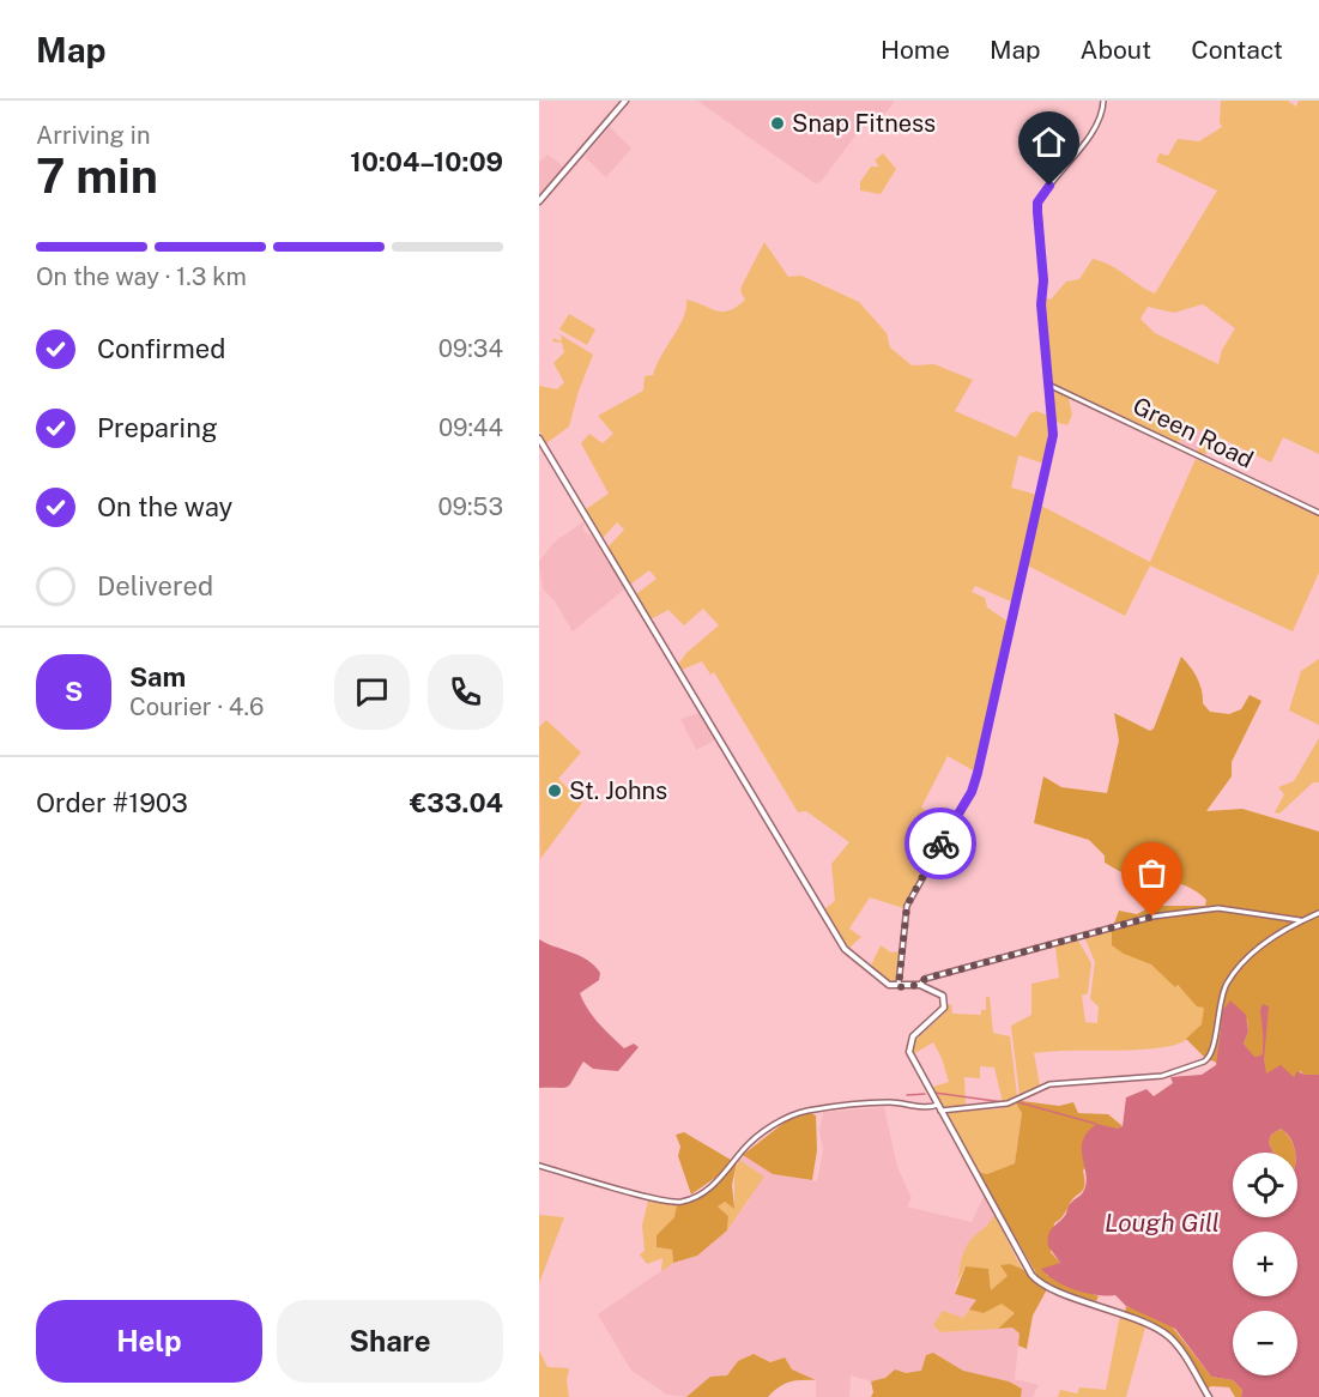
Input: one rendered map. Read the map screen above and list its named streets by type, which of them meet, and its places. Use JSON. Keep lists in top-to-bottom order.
{
  "streets": {
    "street": ["Green Road"]
  },
  "water": ["Lough Gill"],
  "places": ["Snap Fitness", "St. Johns"],
  "page": {
    "header": "Map",
    "nav": [
      "Home",
      "Map",
      "About",
      "Contact"
    ],
    "heading": ["7 min", "Arriving in", "10:04–10:09"],
    "panel": [
      "Sam",
      "Courier · 4.6",
      "Order #1903",
      "€33.04"
    ],
    "bar": "On the way · 1.3 km",
    "list": [
      ["Confirmed", "09:34"],
      ["Preparing", "09:44"],
      ["On the way", "09:53"],
      "Delivered"
    ],
    "round": "S",
    "map_buttons": ["+", "−"],
    "buttons": ["Help", "Share"]
  }
}
